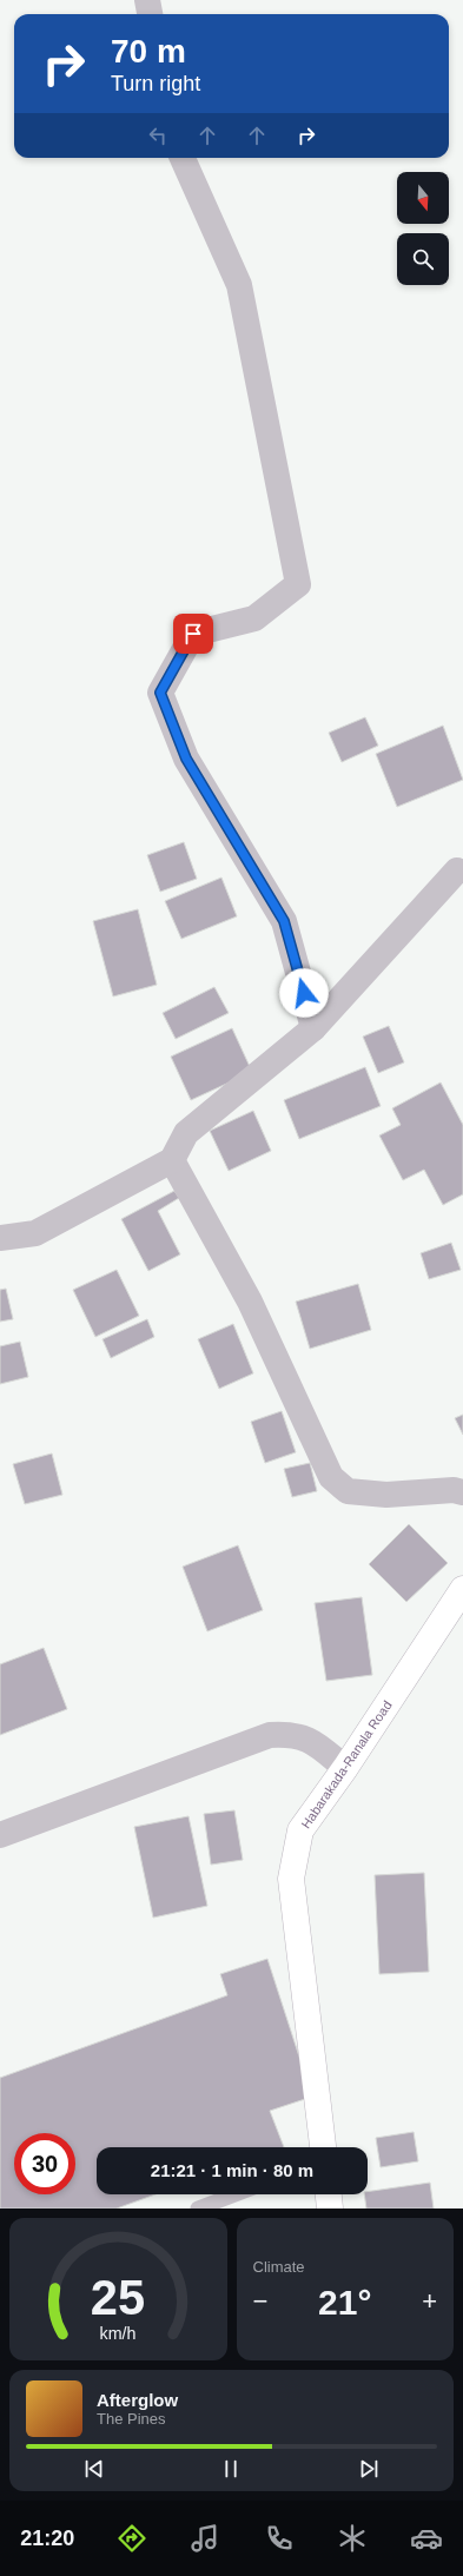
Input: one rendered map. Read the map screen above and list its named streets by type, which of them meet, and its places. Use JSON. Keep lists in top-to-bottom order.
{
  "streets": {
    "main road": ["Habarakada-Ranala Road"]
  },
  "north": "bottom",
  "page": {
    "turn": ["70 m", "Turn right"],
    "limit": "30",
    "trip": "21:21 · 1 min · 80 m",
    "tile": "Climate",
    "heat": ["−", "21°", "+"],
    "song": ["Afterglow", "The Pines"],
    "tabs": "21:20",
    "gauge": ["25", "km/h"]
  }
}
